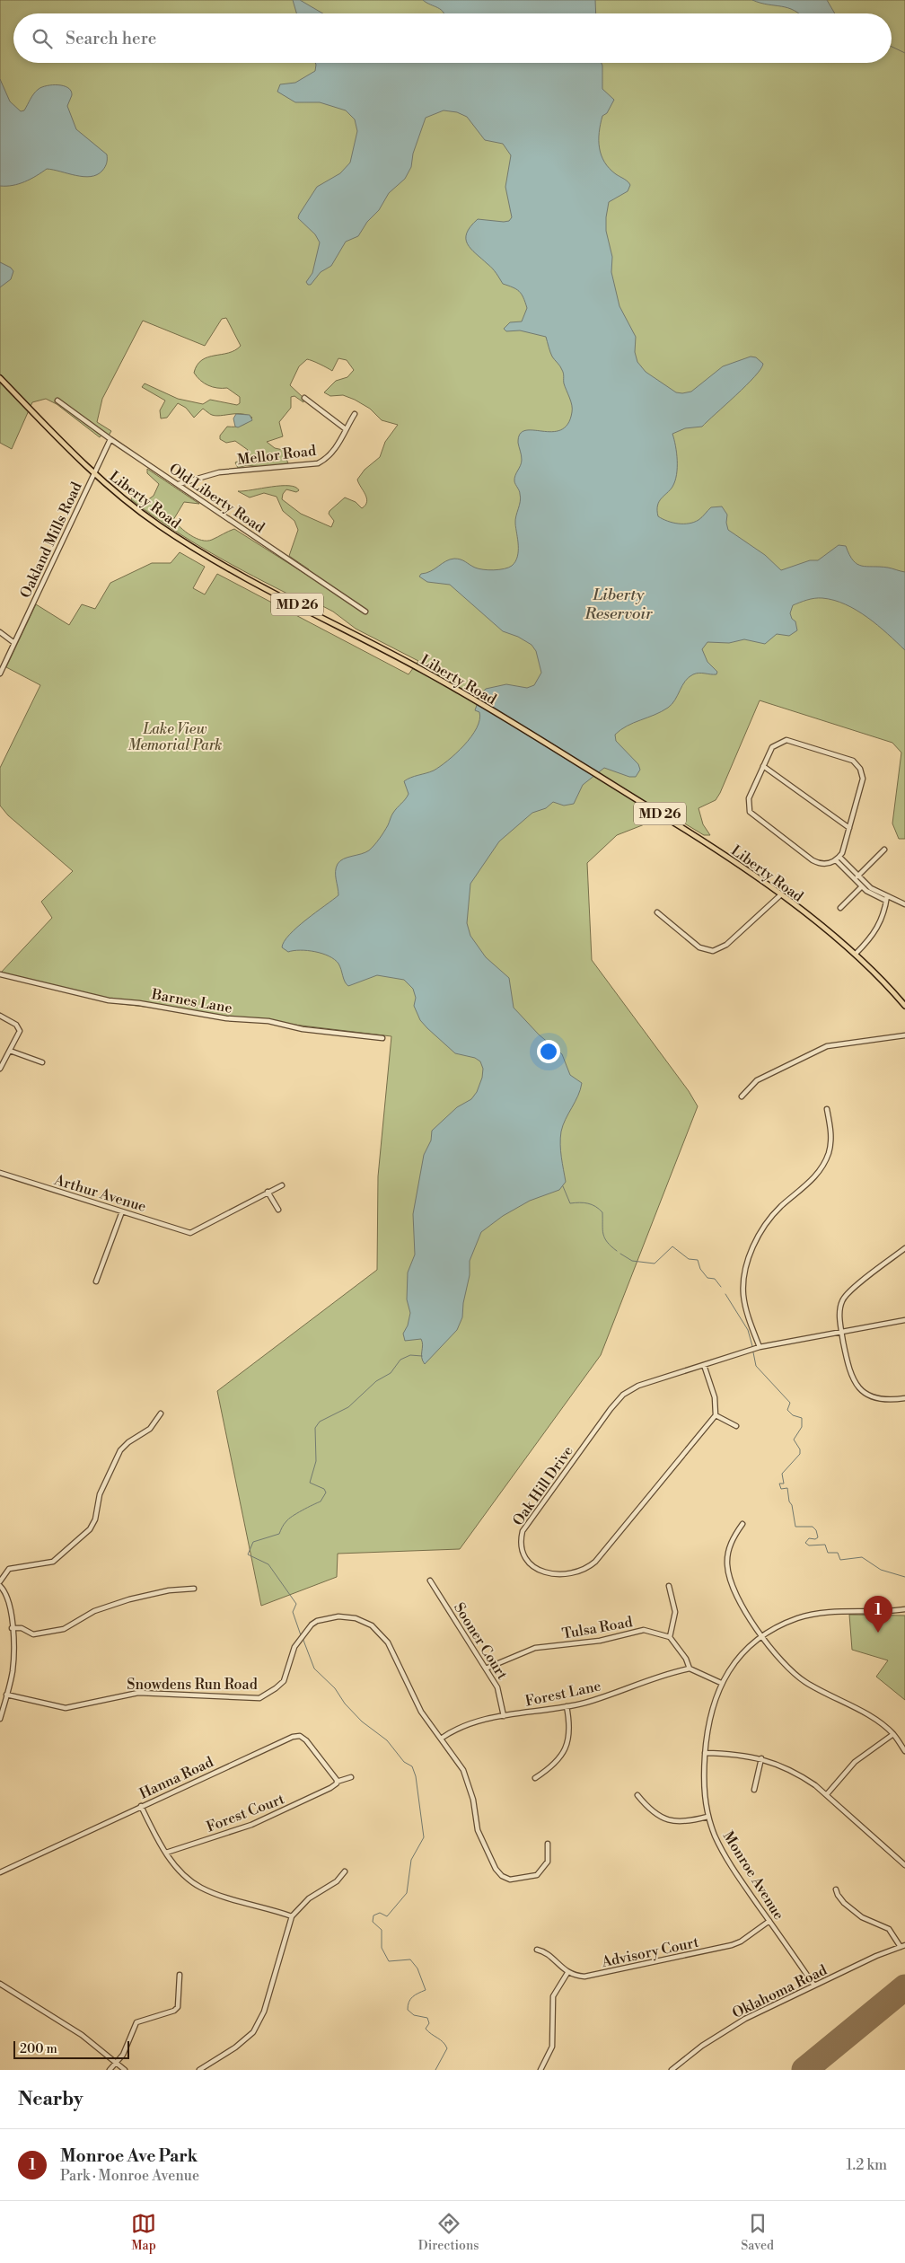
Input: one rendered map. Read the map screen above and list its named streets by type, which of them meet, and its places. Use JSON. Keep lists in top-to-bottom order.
{
  "streets": {
    "main road": ["Liberty Road", "MD 26"],
    "street": [
      "Mellor Road",
      "Old Liberty Road",
      "Oakland Mills Road",
      "Barnes Lane",
      "Arthur Avenue",
      "Oak Hill Drive",
      "Tulsa Road",
      "Sooner Court",
      "Snowdens Run Road",
      "Forest Lane",
      "Hanna Road",
      "Forest Court",
      "Monroe Avenue",
      "Advisory Court",
      "Oklahoma Road"
    ]
  },
  "crossings": [
    ["Mellor Road", "Old Liberty Road"],
    ["Old Liberty Road", "Oakland Mills Road"],
    ["Liberty Road", "Oakland Mills Road"],
    ["Tulsa Road", "Sooner Court"],
    ["Sooner Court", "Forest Lane"],
    ["Snowdens Run Road", "Forest Lane"],
    ["Hanna Road", "Forest Court"],
    ["Monroe Avenue", "Advisory Court"],
    ["Monroe Avenue", "Oklahoma Road"]
  ],
  "water": ["Liberty Reservoir"],
  "parks": ["Lake View Memorial Park"],
  "scale_bar": "200 m",
  "page": {
    "search": "Search here",
    "pins": "1",
    "scale": "200 m",
    "heading": "Nearby",
    "list": [
      {
        "mark": "1",
        "name": "Monroe Ave Park",
        "note": "Park · Monroe Avenue",
        "value": "1.2 km"
      }
    ],
    "nav": ["Map", "Directions", "Saved"]
  }
}
